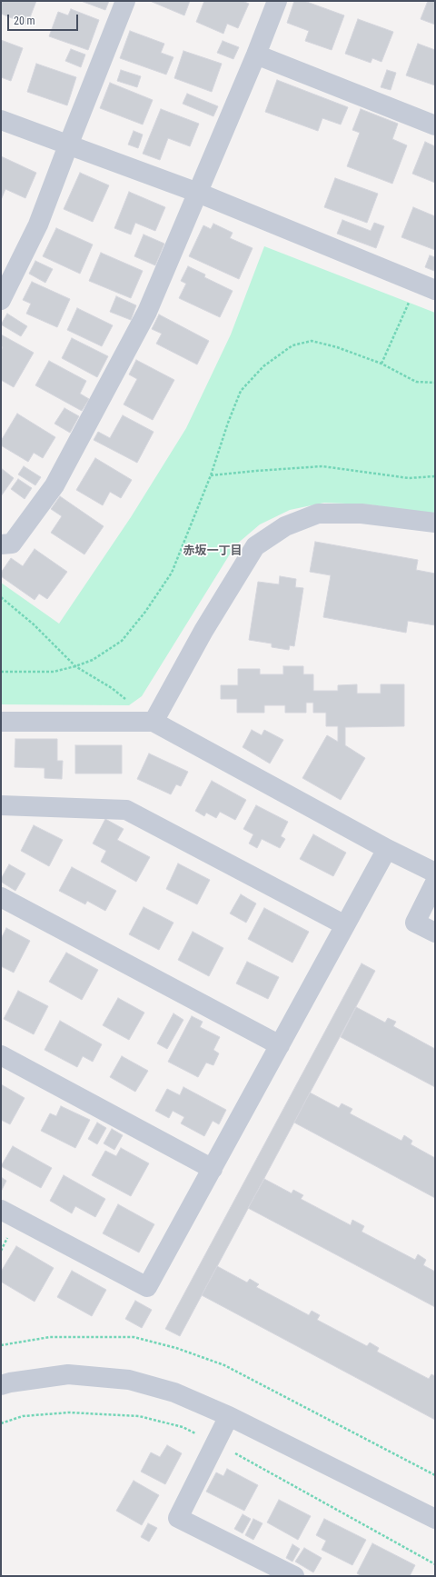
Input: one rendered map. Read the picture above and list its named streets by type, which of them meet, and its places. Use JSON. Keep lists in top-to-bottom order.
{
  "districts": ["赤坂一丁目"],
  "scale_bar": "20 m"
}
